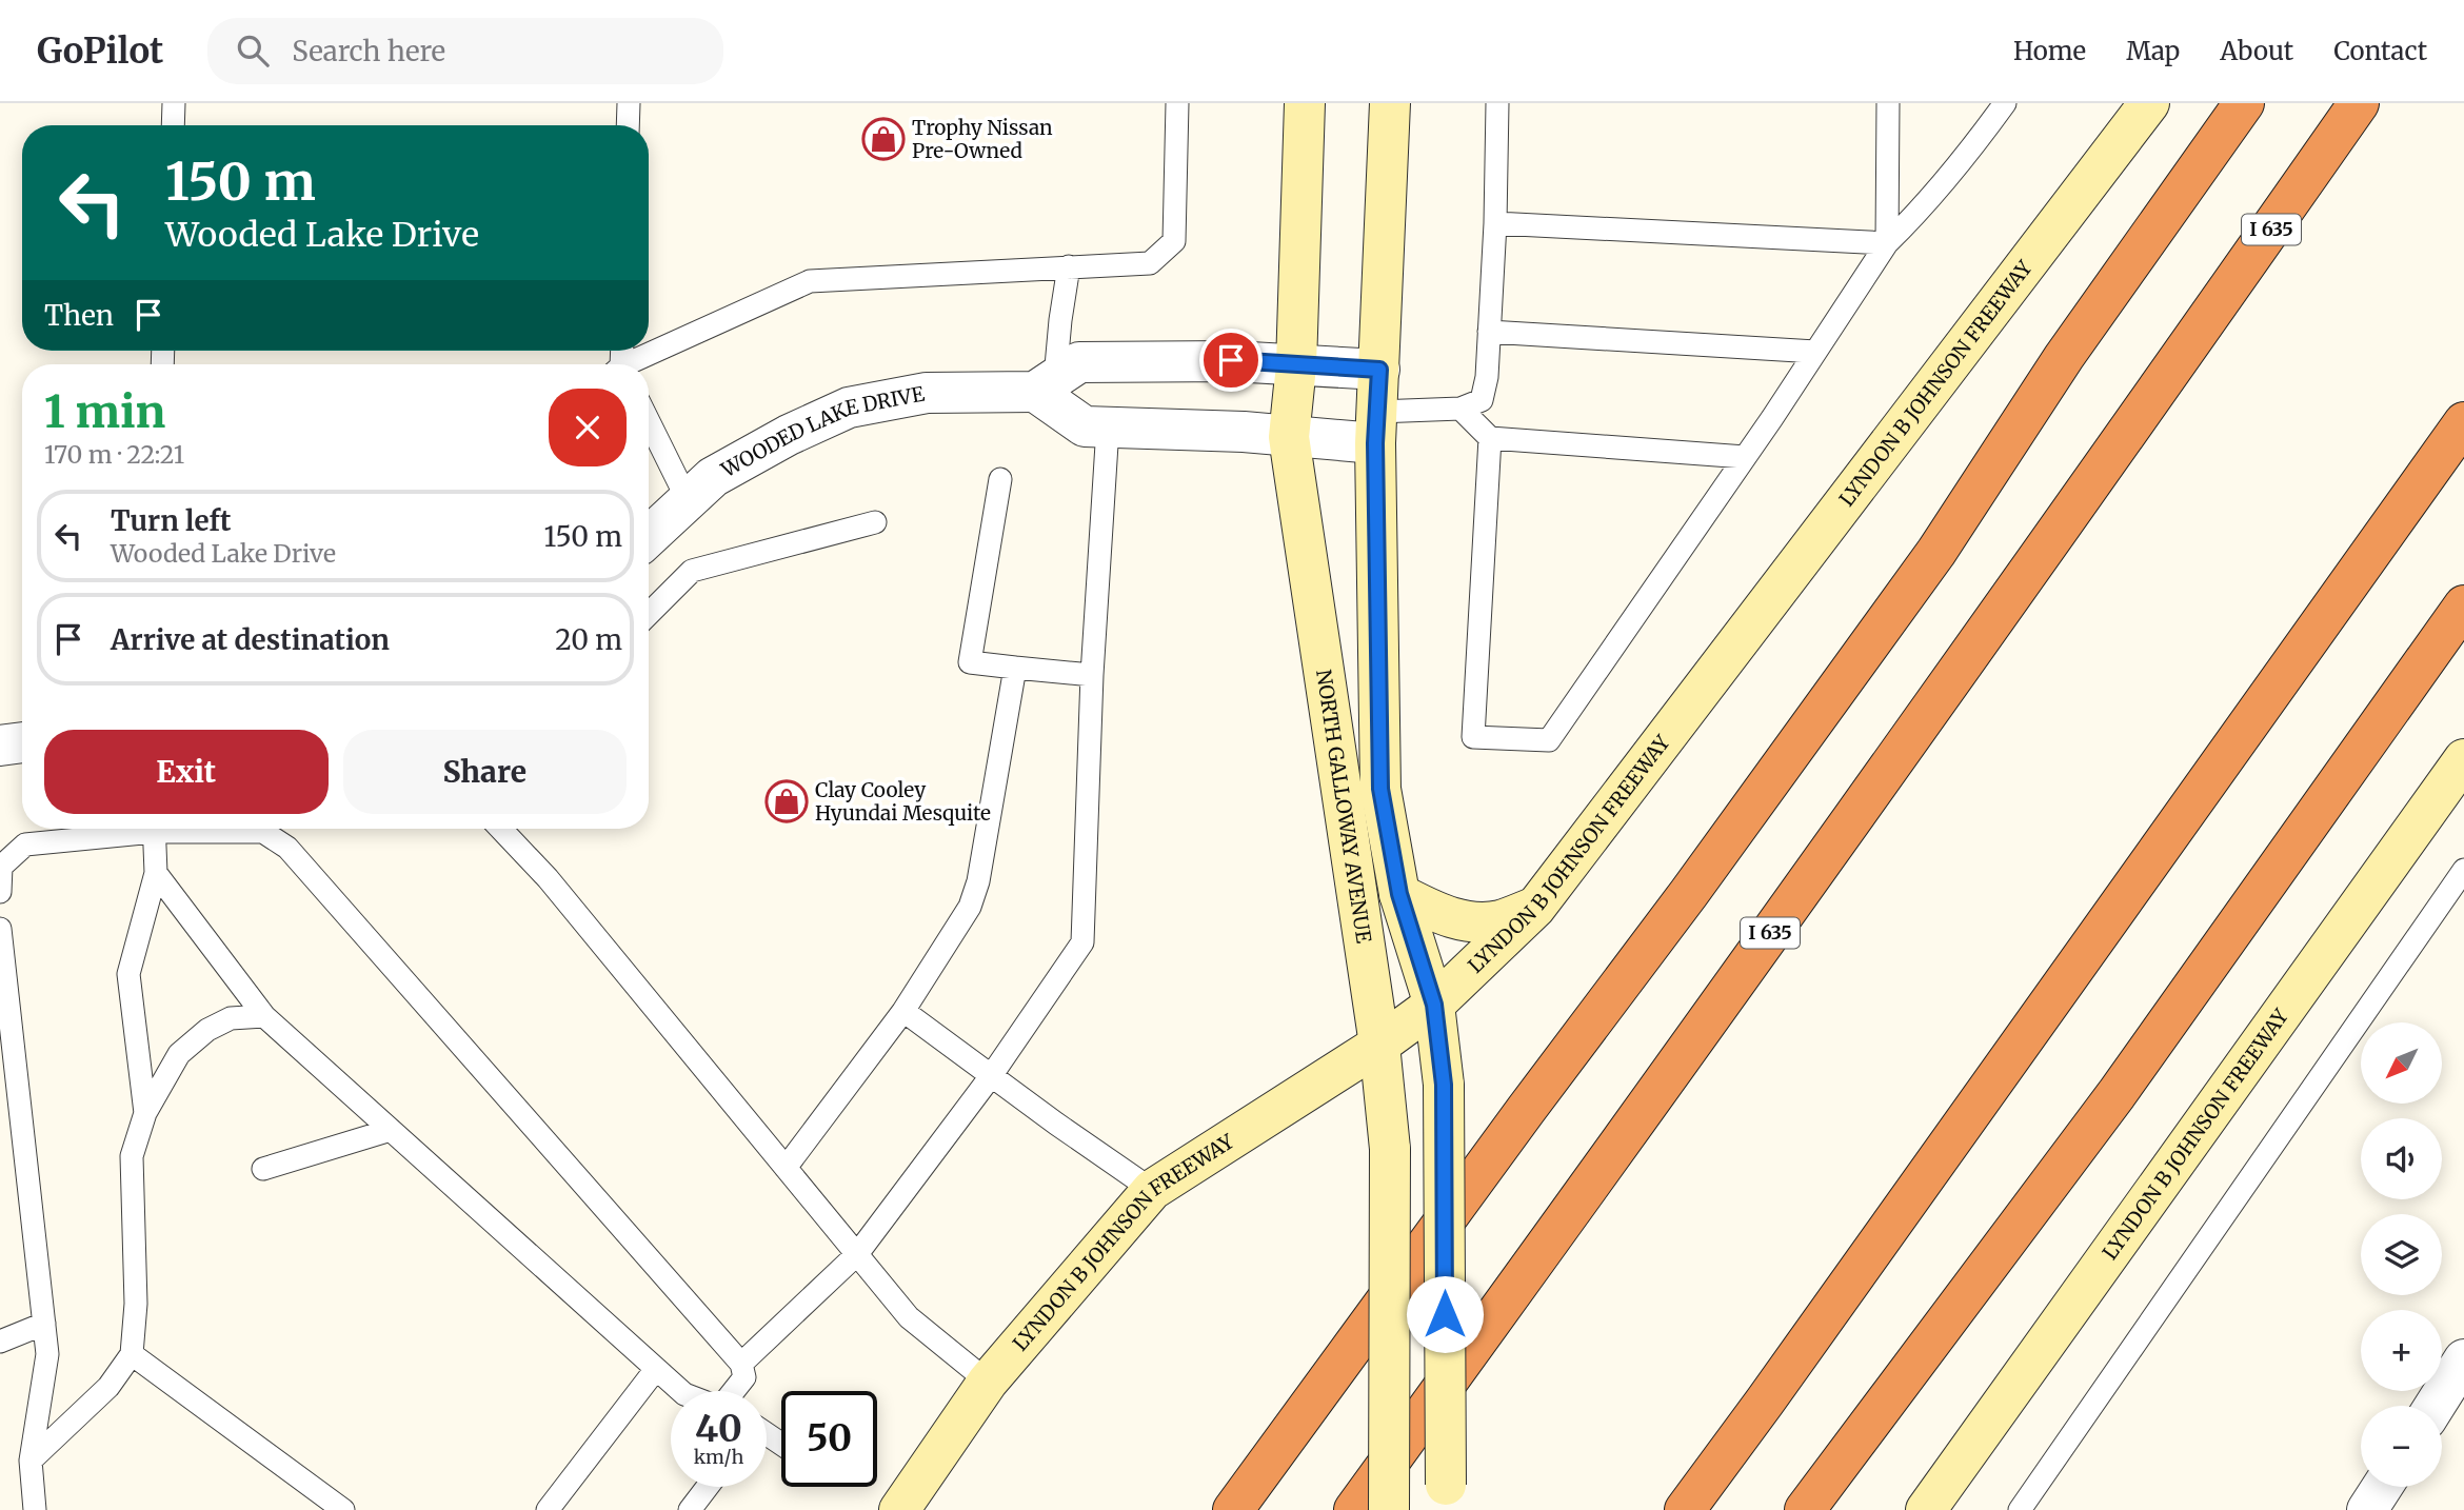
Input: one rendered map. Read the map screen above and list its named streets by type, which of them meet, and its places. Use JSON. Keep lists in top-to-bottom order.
{
  "streets": {
    "highway": ["I 635"],
    "main road": ["LYNDON B JOHNSON FREEWAY", "NORTH GALLOWAY AVENUE"],
    "street": ["WOODED LAKE DRIVE"]
  },
  "crossings": [
    ["LYNDON B JOHNSON FREEWAY", "NORTH GALLOWAY AVENUE"],
    ["WOODED LAKE DRIVE", "NORTH GALLOWAY AVENUE"]
  ],
  "places": {
    "shop": ["Trophy Nissan Pre-Owned", "Clay Cooley Hyundai Mesquite"]
  },
  "north": "bottom left",
  "page": {
    "header": "GoPilot",
    "search": "Search here",
    "nav": [
      "Home",
      "Map",
      "About",
      "Contact"
    ],
    "turn": ["150 m", "Wooded Lake Drive"],
    "then": "Then",
    "heading": ["1 min", "170 m · 22:21"],
    "list": [
      {
        "name": "Turn left",
        "note": "Wooded Lake Drive",
        "value": "150 m"
      },
      {
        "name": "Arrive at destination",
        "value": "20 m"
      }
    ],
    "buttons": ["Exit", "Share"],
    "map_buttons": ["+", "−"],
    "speed": "40 km/h",
    "limit": "50"
  }
}
